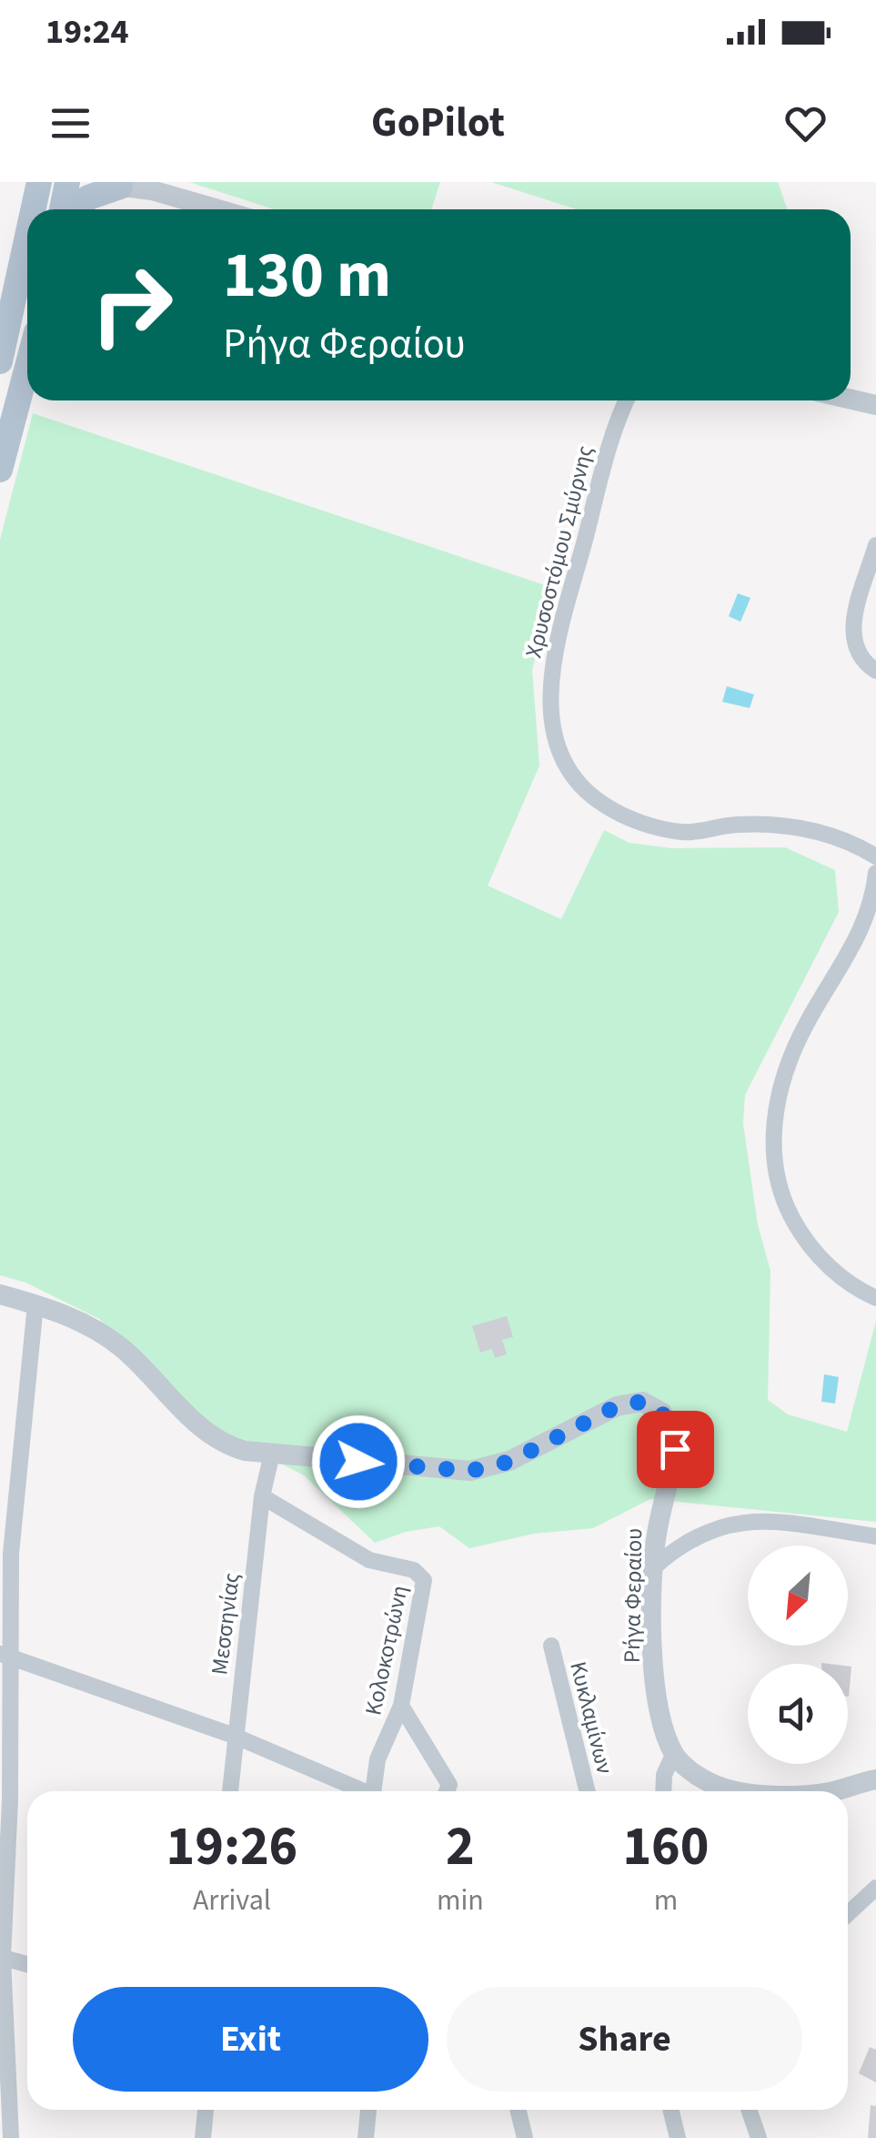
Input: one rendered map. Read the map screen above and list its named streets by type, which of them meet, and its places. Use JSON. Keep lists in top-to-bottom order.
{
  "streets": {
    "street": [
      "Χρυσοστόμου Σμύρνης",
      "Ρήγα Φεραίου",
      "Μεσσηνίας",
      "Κολοκοτρώνη",
      "Κυκλαμίνων"
    ]
  },
  "crossings": [
    ["Ρήγα Φεραίου", "Μεσσηνίας"],
    ["Μεσσηνίας", "Κολοκοτρώνη"]
  ],
  "north": "bottom left",
  "page": {
    "status": "19:24",
    "header": "GoPilot",
    "turn": ["130 m", "Ρήγα Φεραίου"],
    "eta": [
      "19:26",
      "Arrival",
      "2",
      "min",
      "160",
      "m"
    ],
    "buttons": ["Exit", "Share"]
  }
}
